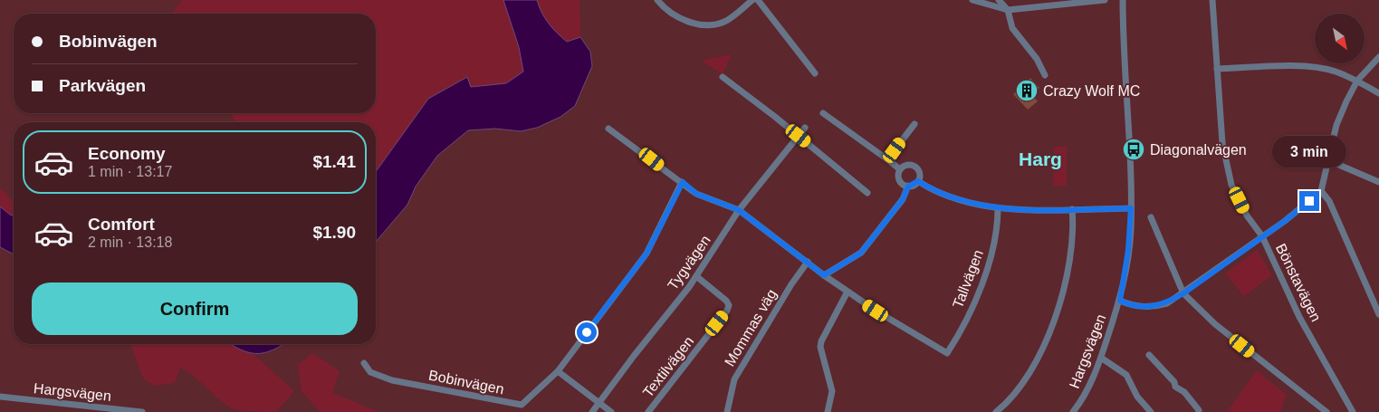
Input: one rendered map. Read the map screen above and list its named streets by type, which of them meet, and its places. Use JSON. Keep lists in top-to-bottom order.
{
  "streets": {
    "street": [
      "Tygvägen",
      "Tallvägen",
      "Bönstavägen",
      "Mommas väg",
      "Hargsvägen",
      "Textilvägen",
      "Bobinvägen"
    ]
  },
  "crossings": [
    ["Tygvägen", "Textilvägen"]
  ],
  "districts": ["Harg"],
  "places": {
    "building": ["Crazy Wolf MC"],
    "bus stop": ["Diagonalvägen"]
  },
  "north": "bottom right",
  "page": {
    "banner": ["Bobinvägen", "Parkvägen"],
    "list": [
      {
        "name": "Economy",
        "note": "1 min · 13:17",
        "value": "$1.41"
      },
      {
        "name": "Comfort",
        "note": "2 min · 13:18",
        "value": "$1.90"
      }
    ],
    "bubble": "3 min",
    "buttons": "Confirm"
  }
}
